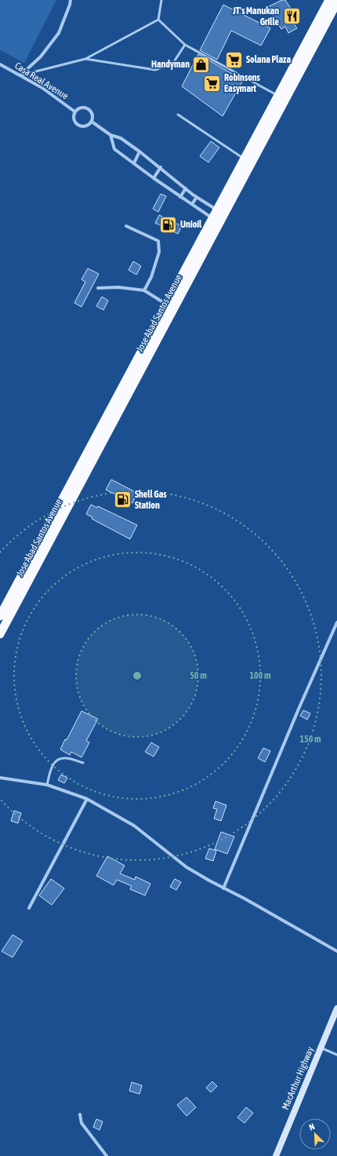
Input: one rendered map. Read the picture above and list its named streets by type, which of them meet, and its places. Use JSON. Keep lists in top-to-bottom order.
{
  "streets": {
    "highway": ["Jose Abad Santos Avenue"],
    "main road": ["MacArthur Highway"],
    "street": ["Casa Real Avenue"]
  },
  "places": {
    "restaurant": ["JT's Manukan Grille"],
    "supermarket": ["Solana Plaza", "Robinsons Easymart"],
    "shop": ["Handyman"],
    "fuel station": ["Unioil", "Shell Gas Station"]
  },
  "north": "top left",
  "rings": ["50 m", "100 m", "150 m"]
}
